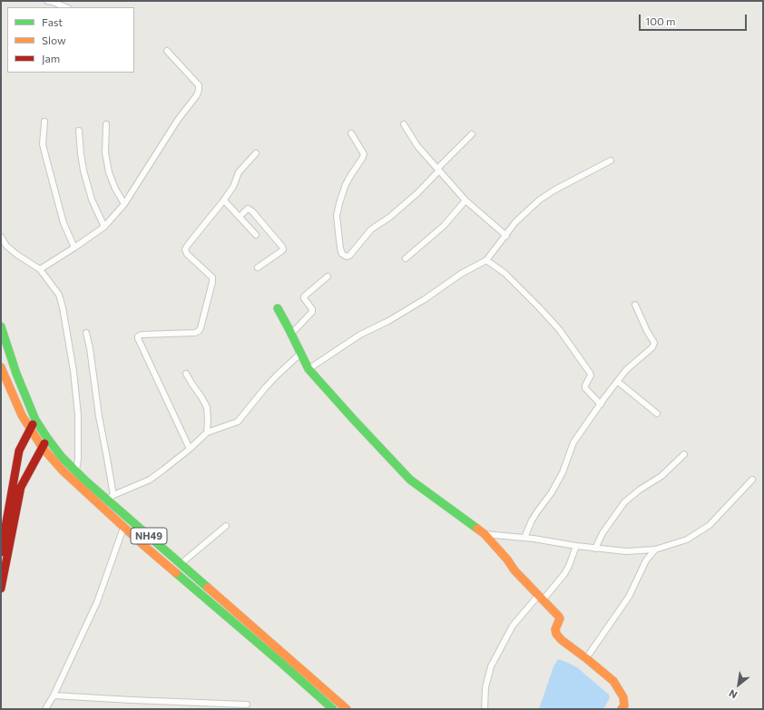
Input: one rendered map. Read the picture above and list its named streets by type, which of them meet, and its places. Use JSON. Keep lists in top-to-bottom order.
{
  "streets": {
    "main road": ["NH49"]
  },
  "legend": ["Fast", "Slow", "Jam"],
  "scale_bar": "100 m",
  "north": "bottom left"
}
